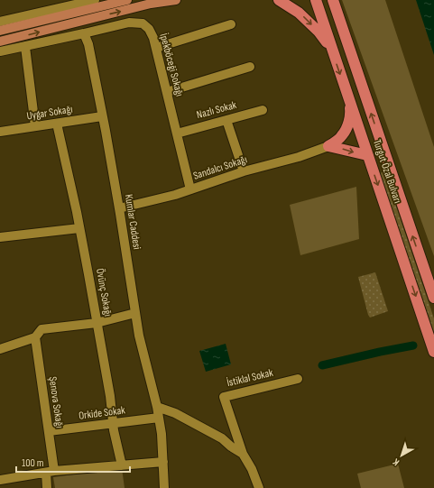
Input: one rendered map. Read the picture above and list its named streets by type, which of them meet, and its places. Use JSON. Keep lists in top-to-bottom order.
{
  "streets": {
    "highway": ["Turgut Özal Bulvarı"],
    "street": [
      "İpekböceği Sokağı",
      "Nazlı Sokak",
      "Uygar Sokağı",
      "Sandalcı Sokağı",
      "Kumlar Caddesi",
      "Övünç Sokağı",
      "İstiklal Sokak",
      "Şenova Sokağı",
      "Orkide Sokak"
    ]
  },
  "crossings": [
    ["İpekböceği Sokağı", "Nazlı Sokak"],
    ["İpekböceği Sokağı", "Sandalcı Sokağı"],
    ["İpekböceği Sokağı", "Kumlar Caddesi"],
    ["Uygar Sokağı", "Kumlar Caddesi"],
    ["Uygar Sokağı", "Övünç Sokağı"],
    ["Sandalcı Sokağı", "Kumlar Caddesi"],
    ["Kumlar Caddesi", "Orkide Sokak"],
    ["Övünç Sokağı", "Orkide Sokak"],
    ["Şenova Sokağı", "Orkide Sokak"]
  ],
  "scale_bar": "100 m",
  "north": "bottom left"
}
